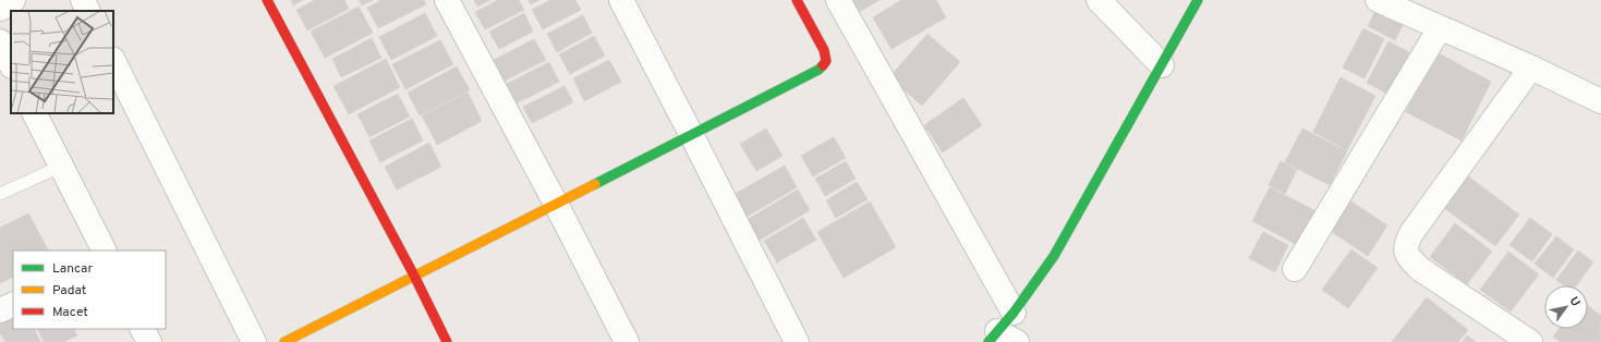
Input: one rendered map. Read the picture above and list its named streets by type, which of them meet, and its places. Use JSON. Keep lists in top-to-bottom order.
{
  "legend": ["Lancar", "Padat", "Macet"],
  "north": "top right"
}
